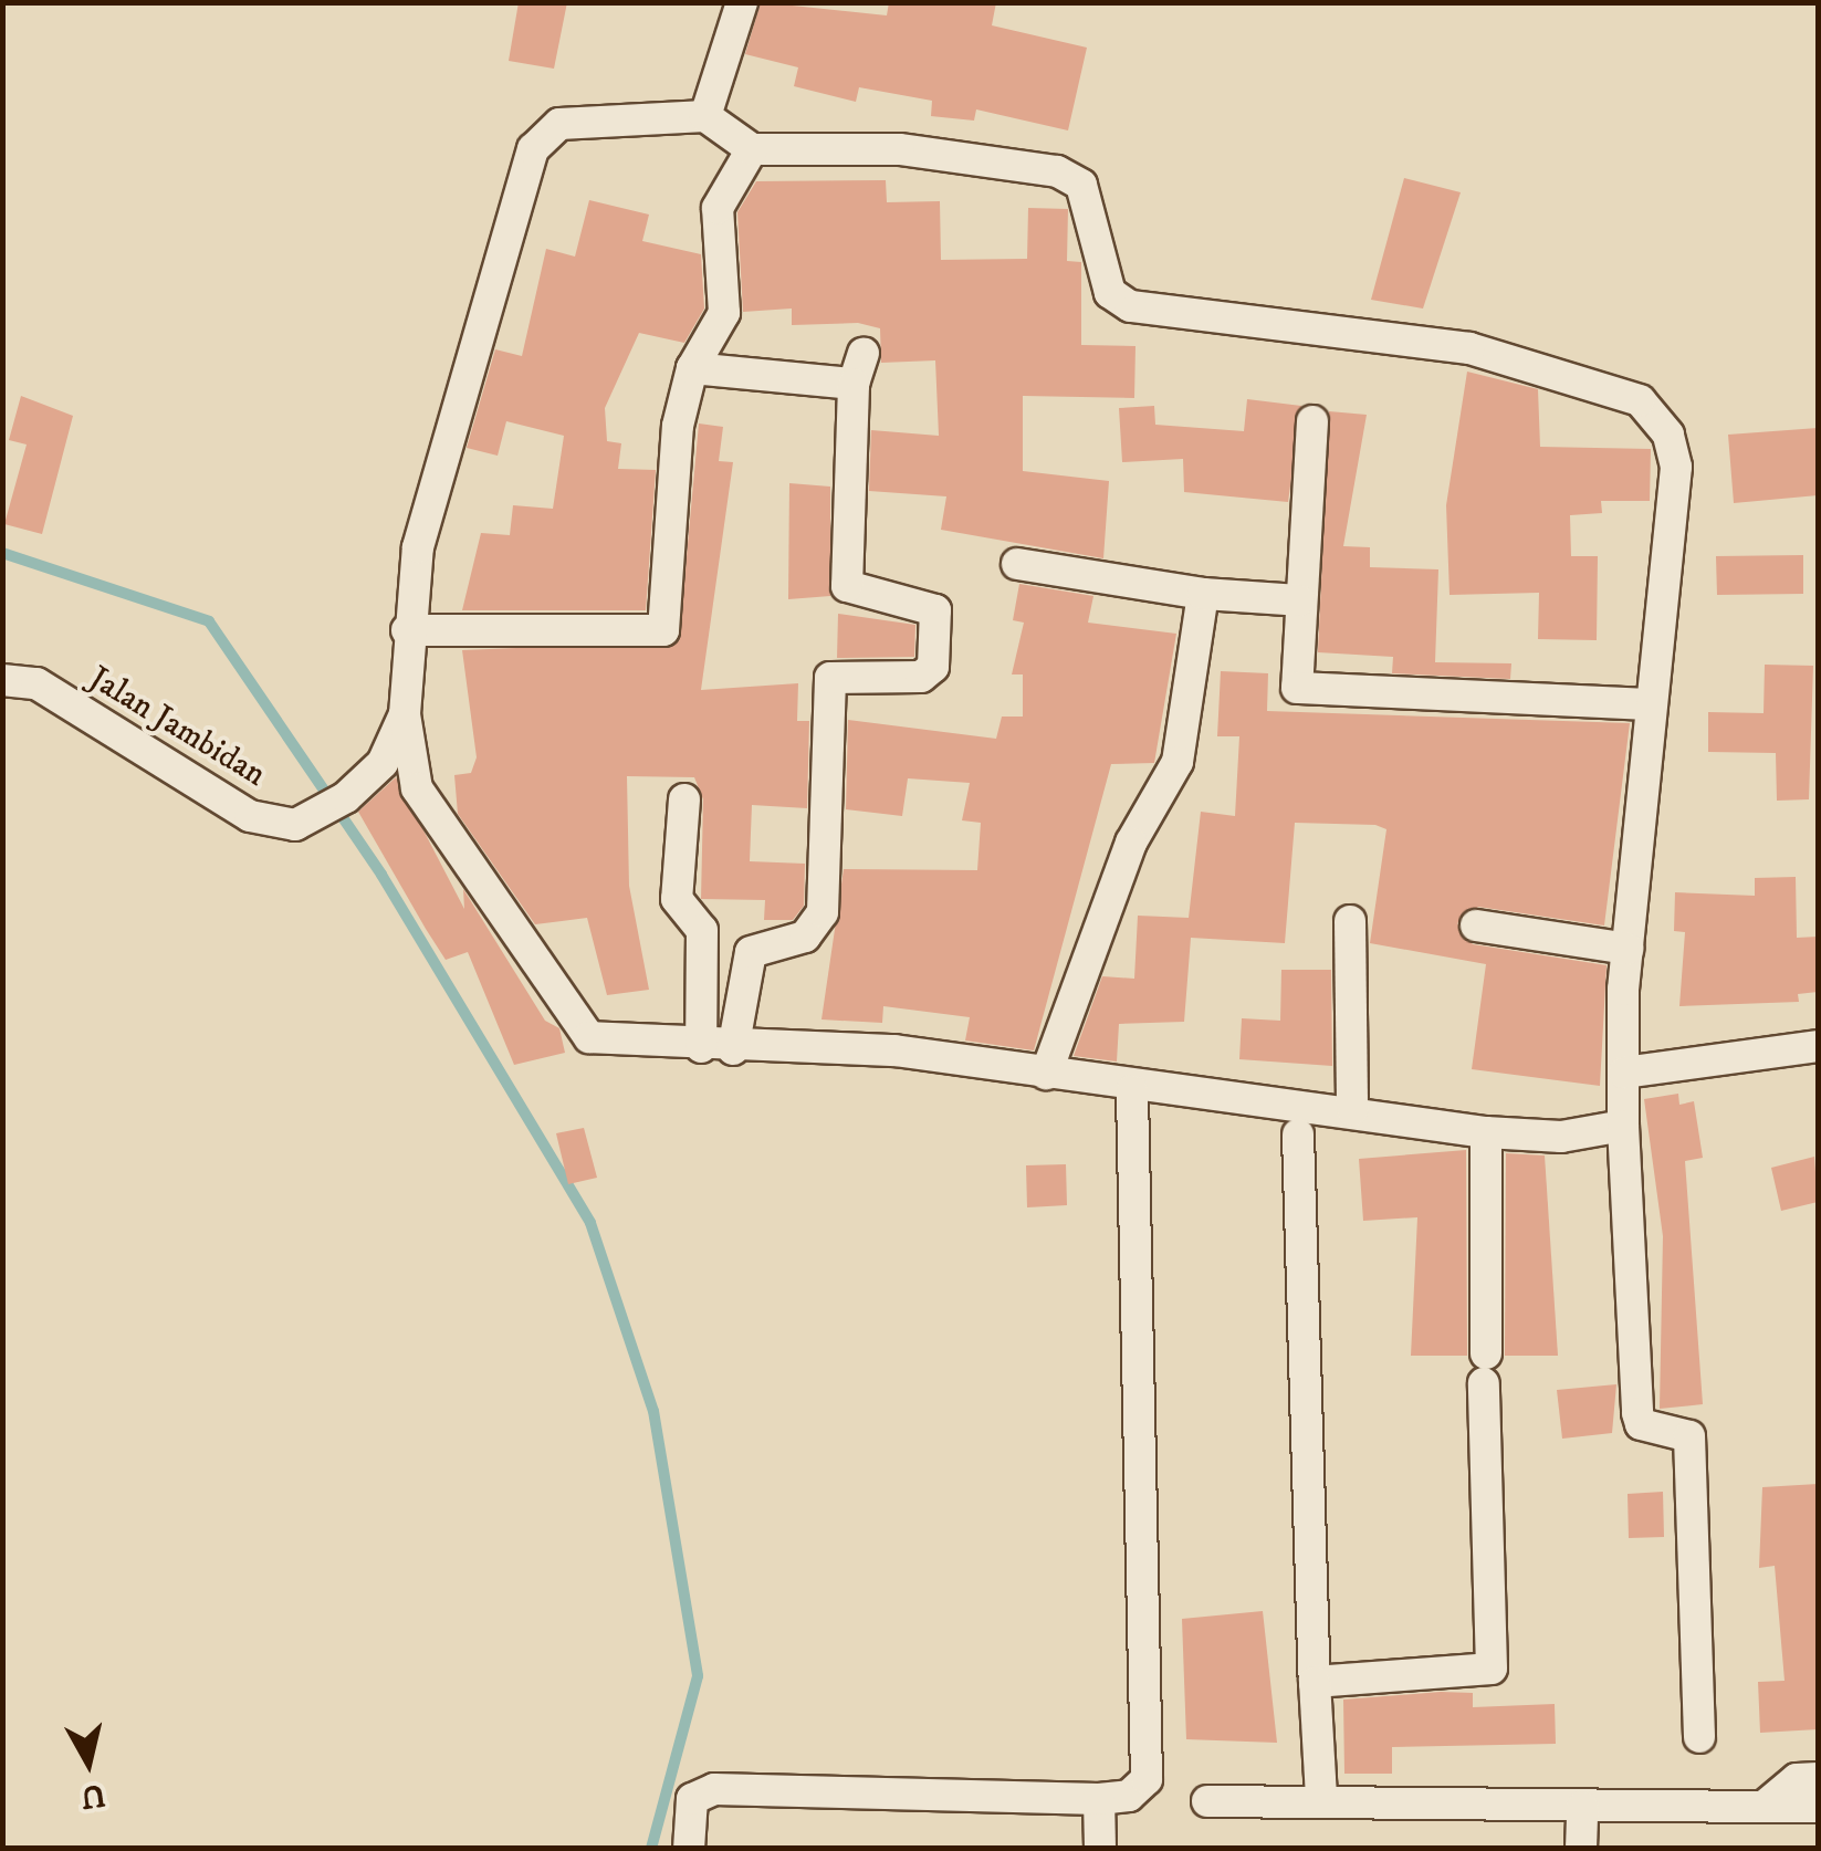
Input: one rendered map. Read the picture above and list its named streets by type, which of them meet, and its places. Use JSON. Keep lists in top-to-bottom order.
{
  "streets": {
    "street": ["Jalan Jambidan"]
  },
  "north": "bottom"
}
